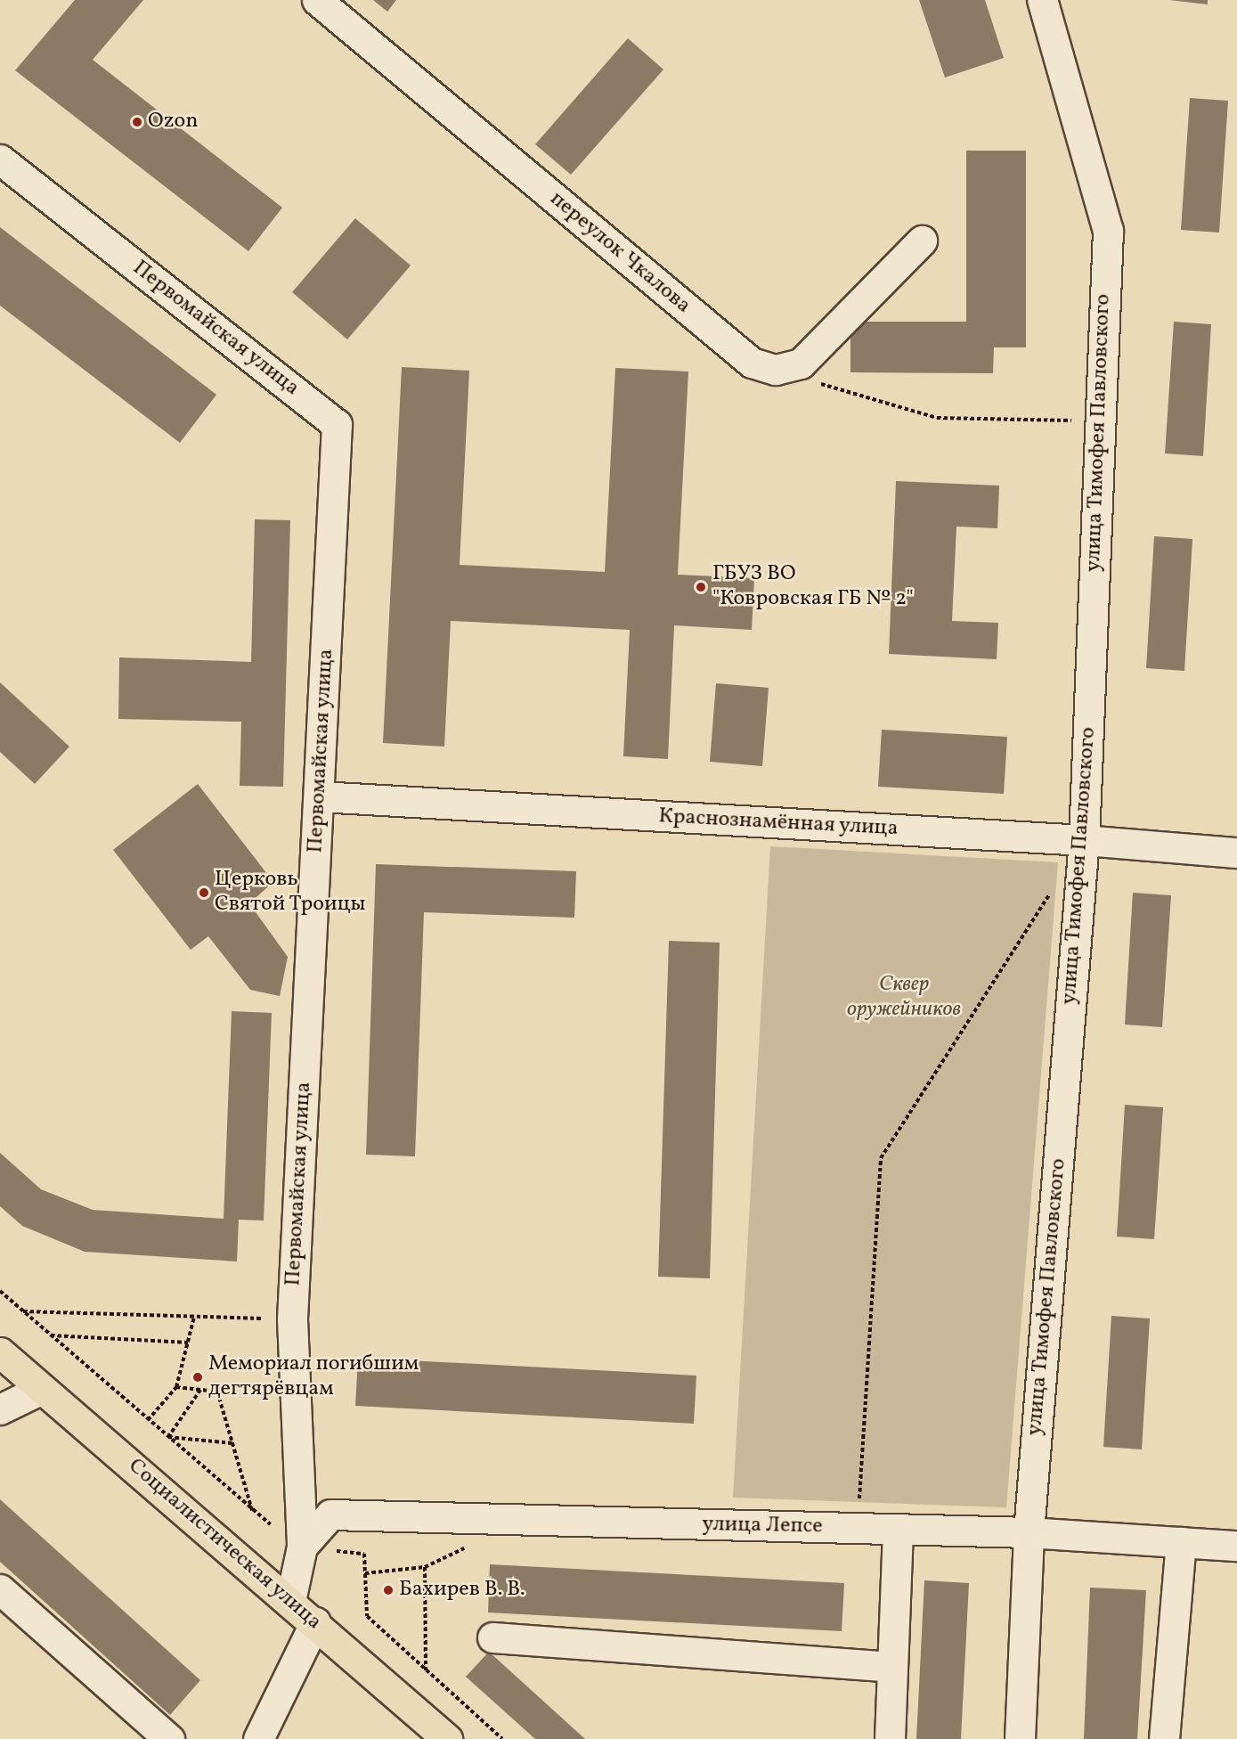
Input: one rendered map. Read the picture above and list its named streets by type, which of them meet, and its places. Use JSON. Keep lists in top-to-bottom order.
{
  "streets": {
    "main road": ["Социалистическая улица"],
    "street": [
      "переулок Чкалова",
      "Первомайская улица",
      "улица Тимофея Павловского",
      "Краснознамённая улица",
      "улица Лепсе"
    ]
  },
  "crossings": [
    ["Первомайская улица", "Краснознамённая улица"],
    ["Первомайская улица", "улица Лепсе"],
    ["Первомайская улица", "Социалистическая улица"],
    ["улица Тимофея Павловского", "Краснознамённая улица"],
    ["улица Тимофея Павловского", "улица Лепсе"]
  ],
  "parks": ["Сквер оружейников"],
  "places": [
    "Ozon",
    "ГБУЗ ВО \"Ковровская ГБ № 2\"",
    "Церковь Святой Троицы",
    "Мемориал погибшим дегтярёвцам",
    "Бахирев В. В."
  ]
}
